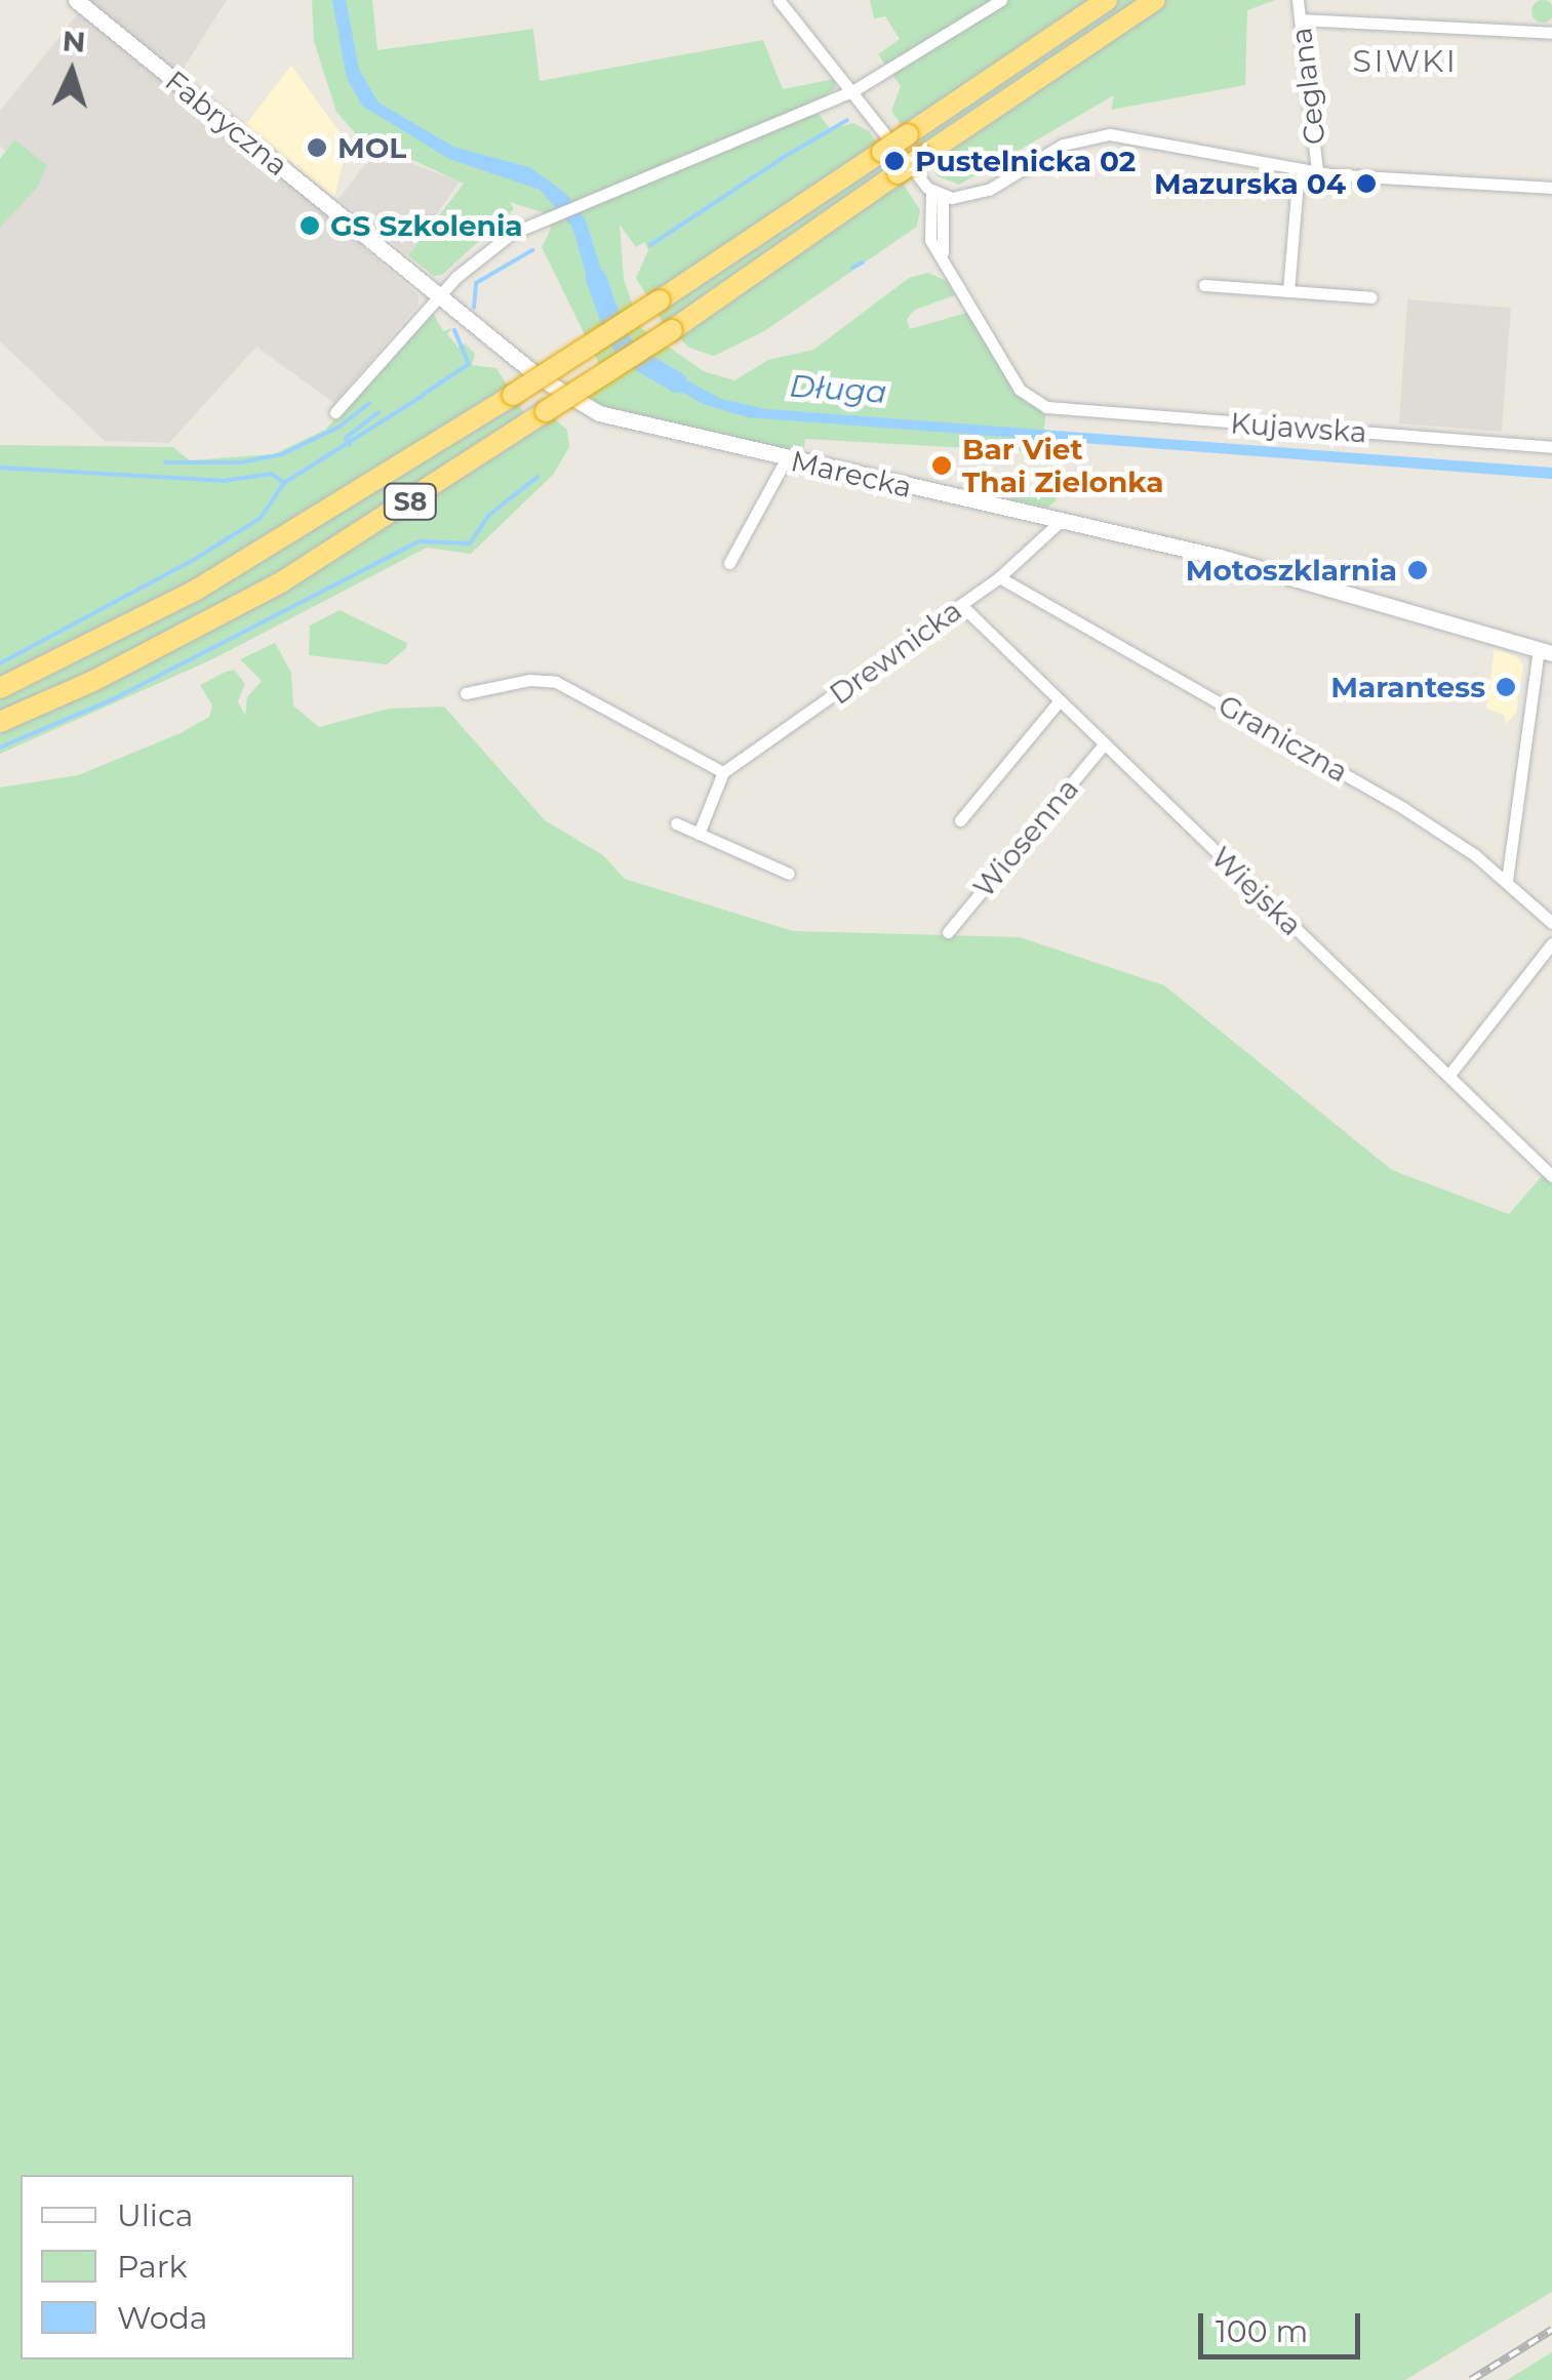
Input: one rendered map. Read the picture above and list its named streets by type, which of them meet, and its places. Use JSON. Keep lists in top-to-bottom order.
{
  "streets": {
    "highway": ["S8"],
    "street": [
      "Ceglana",
      "Fabryczna",
      "Kujawska",
      "Marecka",
      "Drewnicka",
      "Graniczna",
      "Wiosenna",
      "Wiejska"
    ]
  },
  "crossings": [
    ["Fabryczna", "Marecka"],
    ["Marecka", "Drewnicka"],
    ["Drewnicka", "Graniczna"],
    ["Drewnicka", "Wiejska"],
    ["Wiosenna", "Wiejska"]
  ],
  "districts": ["SIWKI"],
  "water": ["Długa"],
  "places": [
    "MOL",
    "Pustelnicka 02",
    "Mazurska 04",
    "GS Szkolenia",
    "Bar Viet Thai Zielonka",
    "Motoszklarnia",
    "Marantess"
  ],
  "legend": ["Ulica", "Park", "Woda"],
  "scale_bar": "100 m",
  "north": "top"
}
